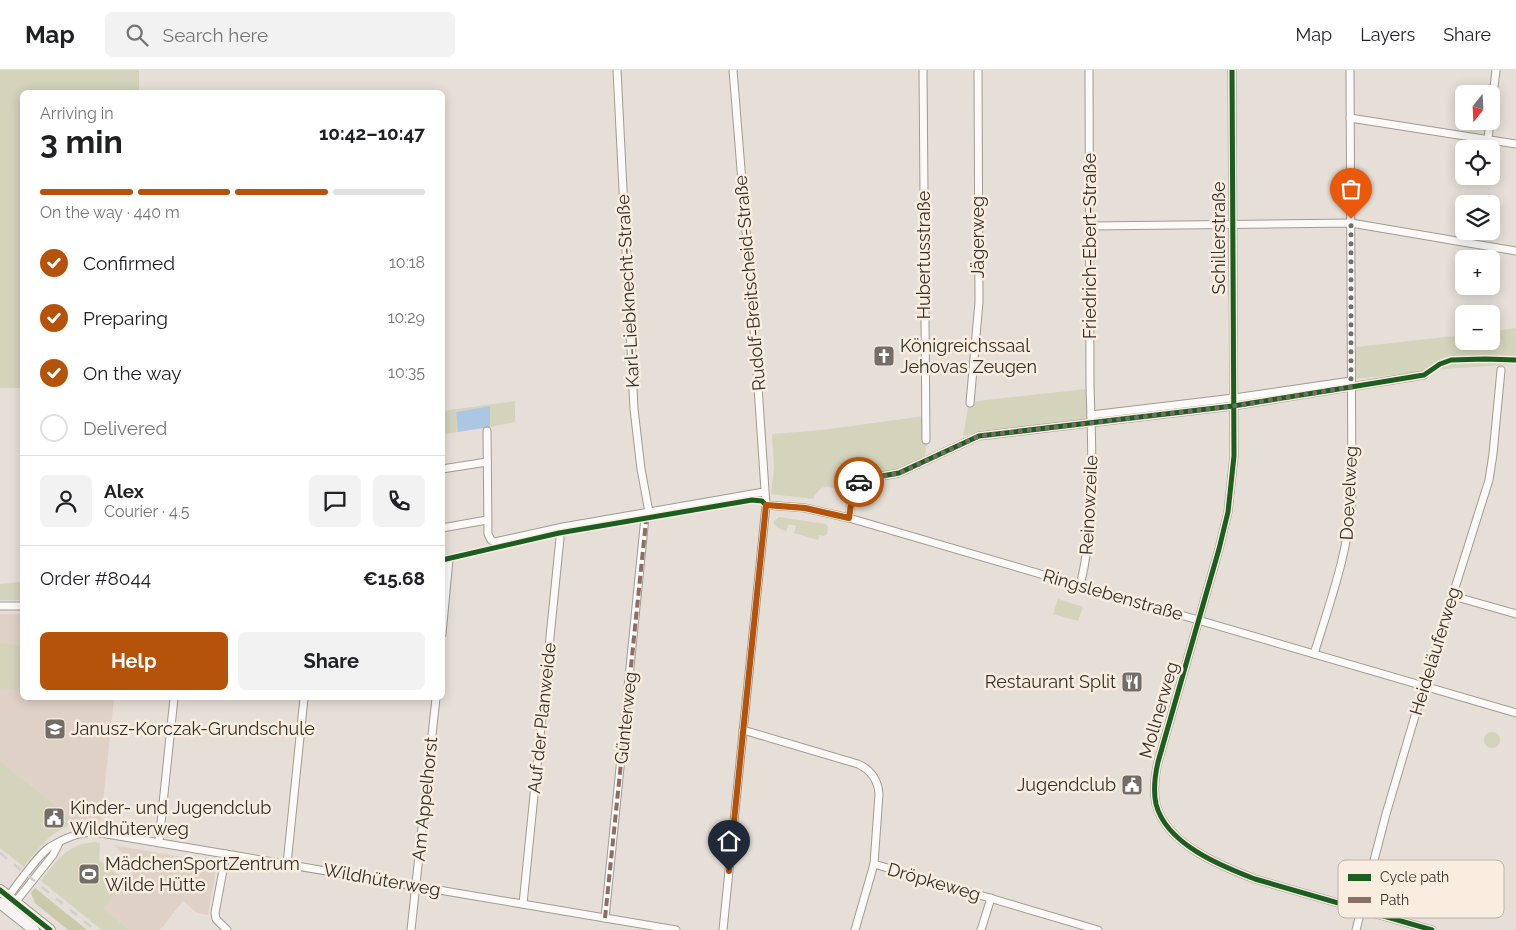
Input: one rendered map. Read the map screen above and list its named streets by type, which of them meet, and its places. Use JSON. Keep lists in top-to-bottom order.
{
  "streets": {
    "street": [
      "Jägerweg",
      "Schillerstraße",
      "Friedrich-Ebert-Straße",
      "Hubertusstraße",
      "Rudolf-Breitscheid-Straße",
      "Karl-Liebknecht-Straße",
      "Doevelweg",
      "Reinowzeile",
      "Ringslebenstraße",
      "Heideläuferweg",
      "Mollnerweg",
      "Auf der Planweide",
      "Günterweg",
      "Am Appelhorst",
      "Wildhüterweg",
      "Dröpkeweg"
    ]
  },
  "crossings": [
    ["Schillerstraße", "Mollnerweg"],
    ["Friedrich-Ebert-Straße", "Reinowzeile"],
    ["Rudolf-Breitscheid-Straße", "Ringslebenstraße"],
    ["Rudolf-Breitscheid-Straße", "Dröpkeweg"],
    ["Karl-Liebknecht-Straße", "Günterweg"],
    ["Doevelweg", "Ringslebenstraße"],
    ["Reinowzeile", "Ringslebenstraße"],
    ["Ringslebenstraße", "Heideläuferweg"],
    ["Ringslebenstraße", "Mollnerweg"],
    ["Auf der Planweide", "Wildhüterweg"],
    ["Günterweg", "Wildhüterweg"],
    ["Am Appelhorst", "Wildhüterweg"]
  ],
  "places": {
    "church": ["Königreichssaal Jehovas Zeugen"],
    "restaurant": ["Restaurant Split"],
    "school or university": ["Janusz-Korczak-Grundschule"],
    "public building": ["Jugendclub", "Kinder- und Jugendclub Wildhüterweg"],
    "sports": ["MädchenSportZentrum Wilde Hütte"]
  },
  "legend": ["Cycle path", "Path"],
  "north": "bottom",
  "page": {
    "header": "Map",
    "search": "Search here",
    "nav": ["Map", "Layers", "Share"],
    "map_buttons": ["+", "−"],
    "heading": ["3 min", "Arriving in", "10:42–10:47"],
    "panel": [
      "Alex",
      "Courier · 4.5",
      "Order #8044",
      "€15.68"
    ],
    "bar": "On the way · 440 m",
    "list": [
      ["Confirmed", "10:18"],
      ["Preparing", "10:29"],
      ["On the way", "10:35"],
      "Delivered"
    ],
    "buttons": ["Help", "Share"]
  }
}
